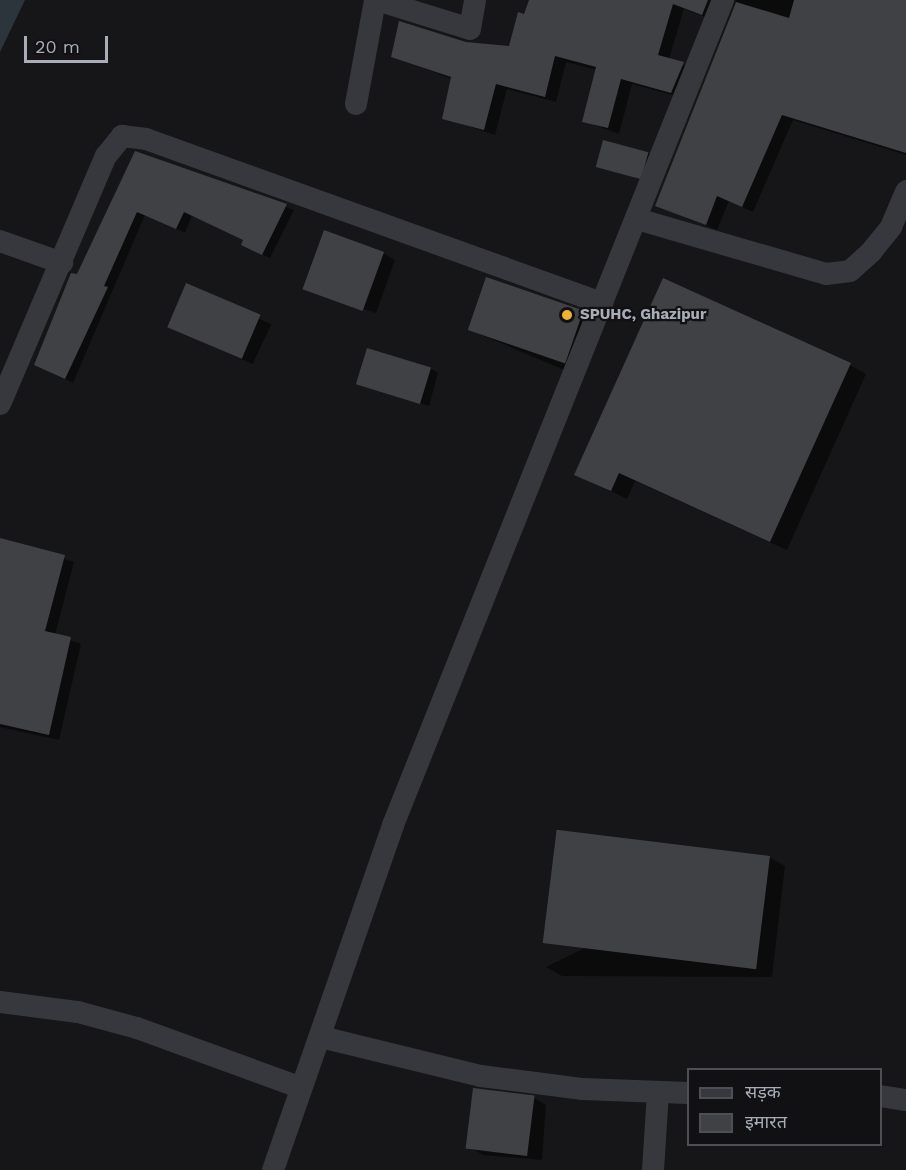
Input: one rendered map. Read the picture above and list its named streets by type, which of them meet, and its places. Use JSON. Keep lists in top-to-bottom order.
{
  "places": ["SPUHC, Ghazipur"],
  "legend": ["सड़क", "इमारत"],
  "scale_bar": "20 m"
}
